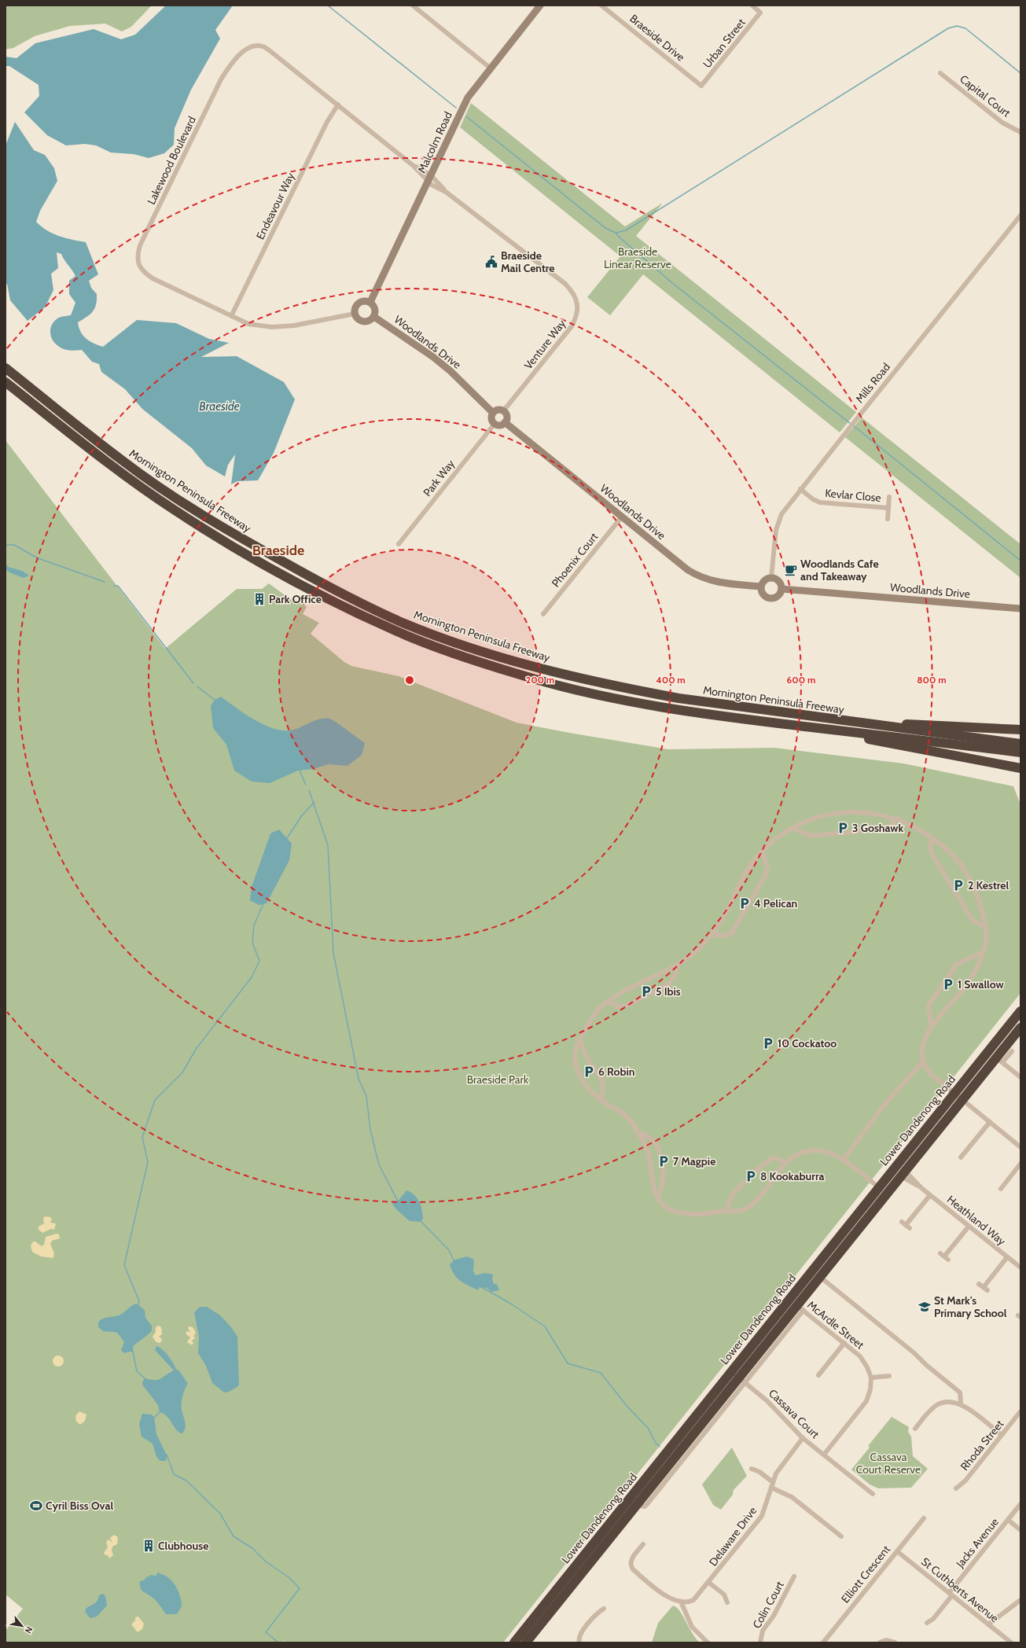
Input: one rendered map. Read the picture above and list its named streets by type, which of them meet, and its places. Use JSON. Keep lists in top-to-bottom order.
{
  "streets": {
    "highway": ["Mornington Peninsula Freeway", "Lower Dandenong Road"],
    "street": [
      "Braeside Drive",
      "Urban Street",
      "Capital Court",
      "Malcolm Road",
      "Lakewood Boulevard",
      "Endeavour Way",
      "Woodlands Drive",
      "Venture Way",
      "Mills Road",
      "Park Way",
      "Kevlar Close",
      "Phoenix Court",
      "Heathland Way",
      "McArdle Street",
      "Cassava Court",
      "Rhoda Street",
      "Delaware Drive",
      "Jacks Avenue",
      "Elliott Crescent",
      "St Cuthberts Avenue",
      "Colin Court"
    ]
  },
  "crossings": [
    ["Braeside Drive", "Urban Street"],
    ["Malcolm Road", "Lakewood Boulevard"],
    ["Malcolm Road", "Woodlands Drive"],
    ["Malcolm Road", "Venture Way"],
    ["Lakewood Boulevard", "Endeavour Way"],
    ["Lakewood Boulevard", "Woodlands Drive"],
    ["Lakewood Boulevard", "Venture Way"],
    ["Woodlands Drive", "Venture Way"],
    ["Woodlands Drive", "Mills Road"],
    ["Woodlands Drive", "Park Way"],
    ["Woodlands Drive", "Phoenix Court"],
    ["Venture Way", "Park Way"],
    ["Mills Road", "Kevlar Close"],
    ["Lower Dandenong Road", "Heathland Way"],
    ["Lower Dandenong Road", "McArdle Street"],
    ["Lower Dandenong Road", "Cassava Court"],
    ["Cassava Court", "Delaware Drive"],
    ["Jacks Avenue", "St Cuthberts Avenue"],
    ["Elliott Crescent", "St Cuthberts Avenue"]
  ],
  "districts": ["Braeside"],
  "water": ["Braeside"],
  "parks": ["Braeside Linear Reserve", "Braeside Park", "Cassava Court Reserve"],
  "places": {
    "public building": ["Braeside Mail Centre"],
    "cafe": ["Woodlands Cafe and Takeaway"],
    "building": ["Park Office", "Clubhouse"],
    "parking": [
      "3 Goshawk",
      "2 Kestrel",
      "4 Pelican",
      "1 Swallow",
      "5 Ibis",
      "10 Cockatoo",
      "6 Robin",
      "7 Magpie",
      "8 Kookaburra"
    ],
    "school or university": ["St Mark's Primary School"],
    "sports": ["Cyril Biss Oval"]
  },
  "north": "bottom right",
  "rings": [
    "200 m",
    "400 m",
    "600 m",
    "800 m"
  ]
}
